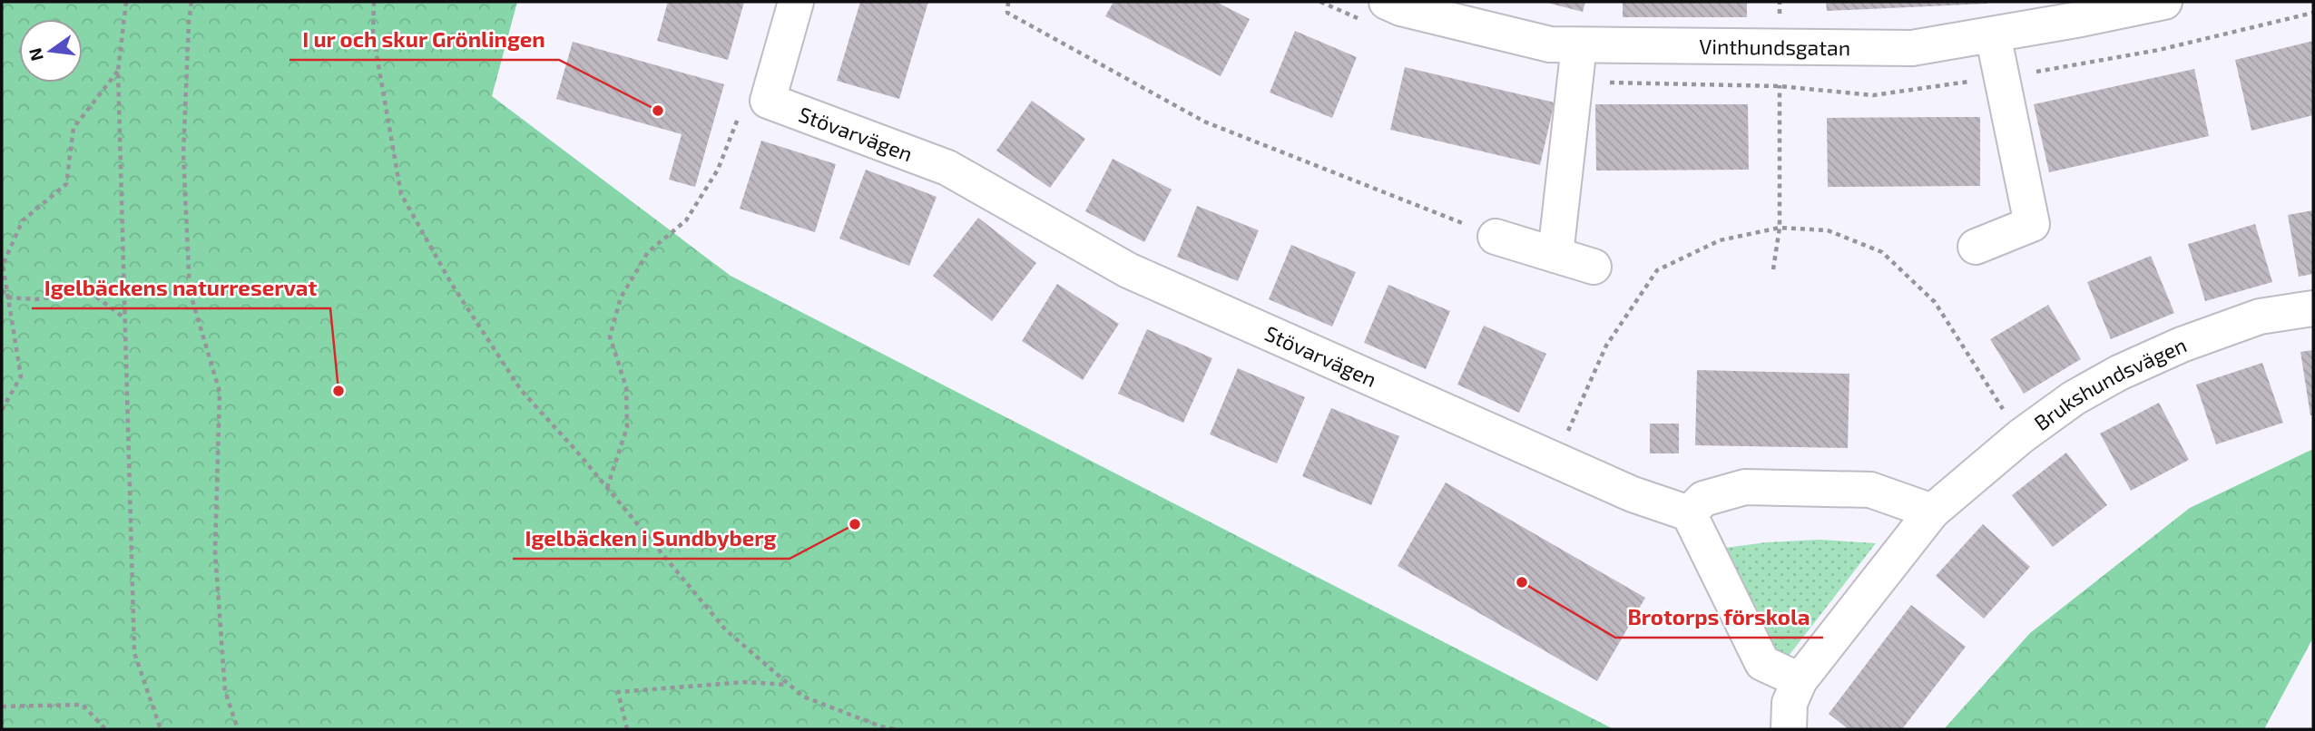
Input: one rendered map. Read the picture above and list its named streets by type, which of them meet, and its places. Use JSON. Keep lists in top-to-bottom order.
{
  "streets": {
    "street": ["Vinthundsgatan", "Stövarvägen", "Brukshundsvägen"]
  },
  "places": [
    "I ur och skur Grönlingen",
    "Igelbäckens naturreservat",
    "Igelbäcken i Sundbyberg",
    "Brotorps förskola"
  ],
  "north": "left"
}
